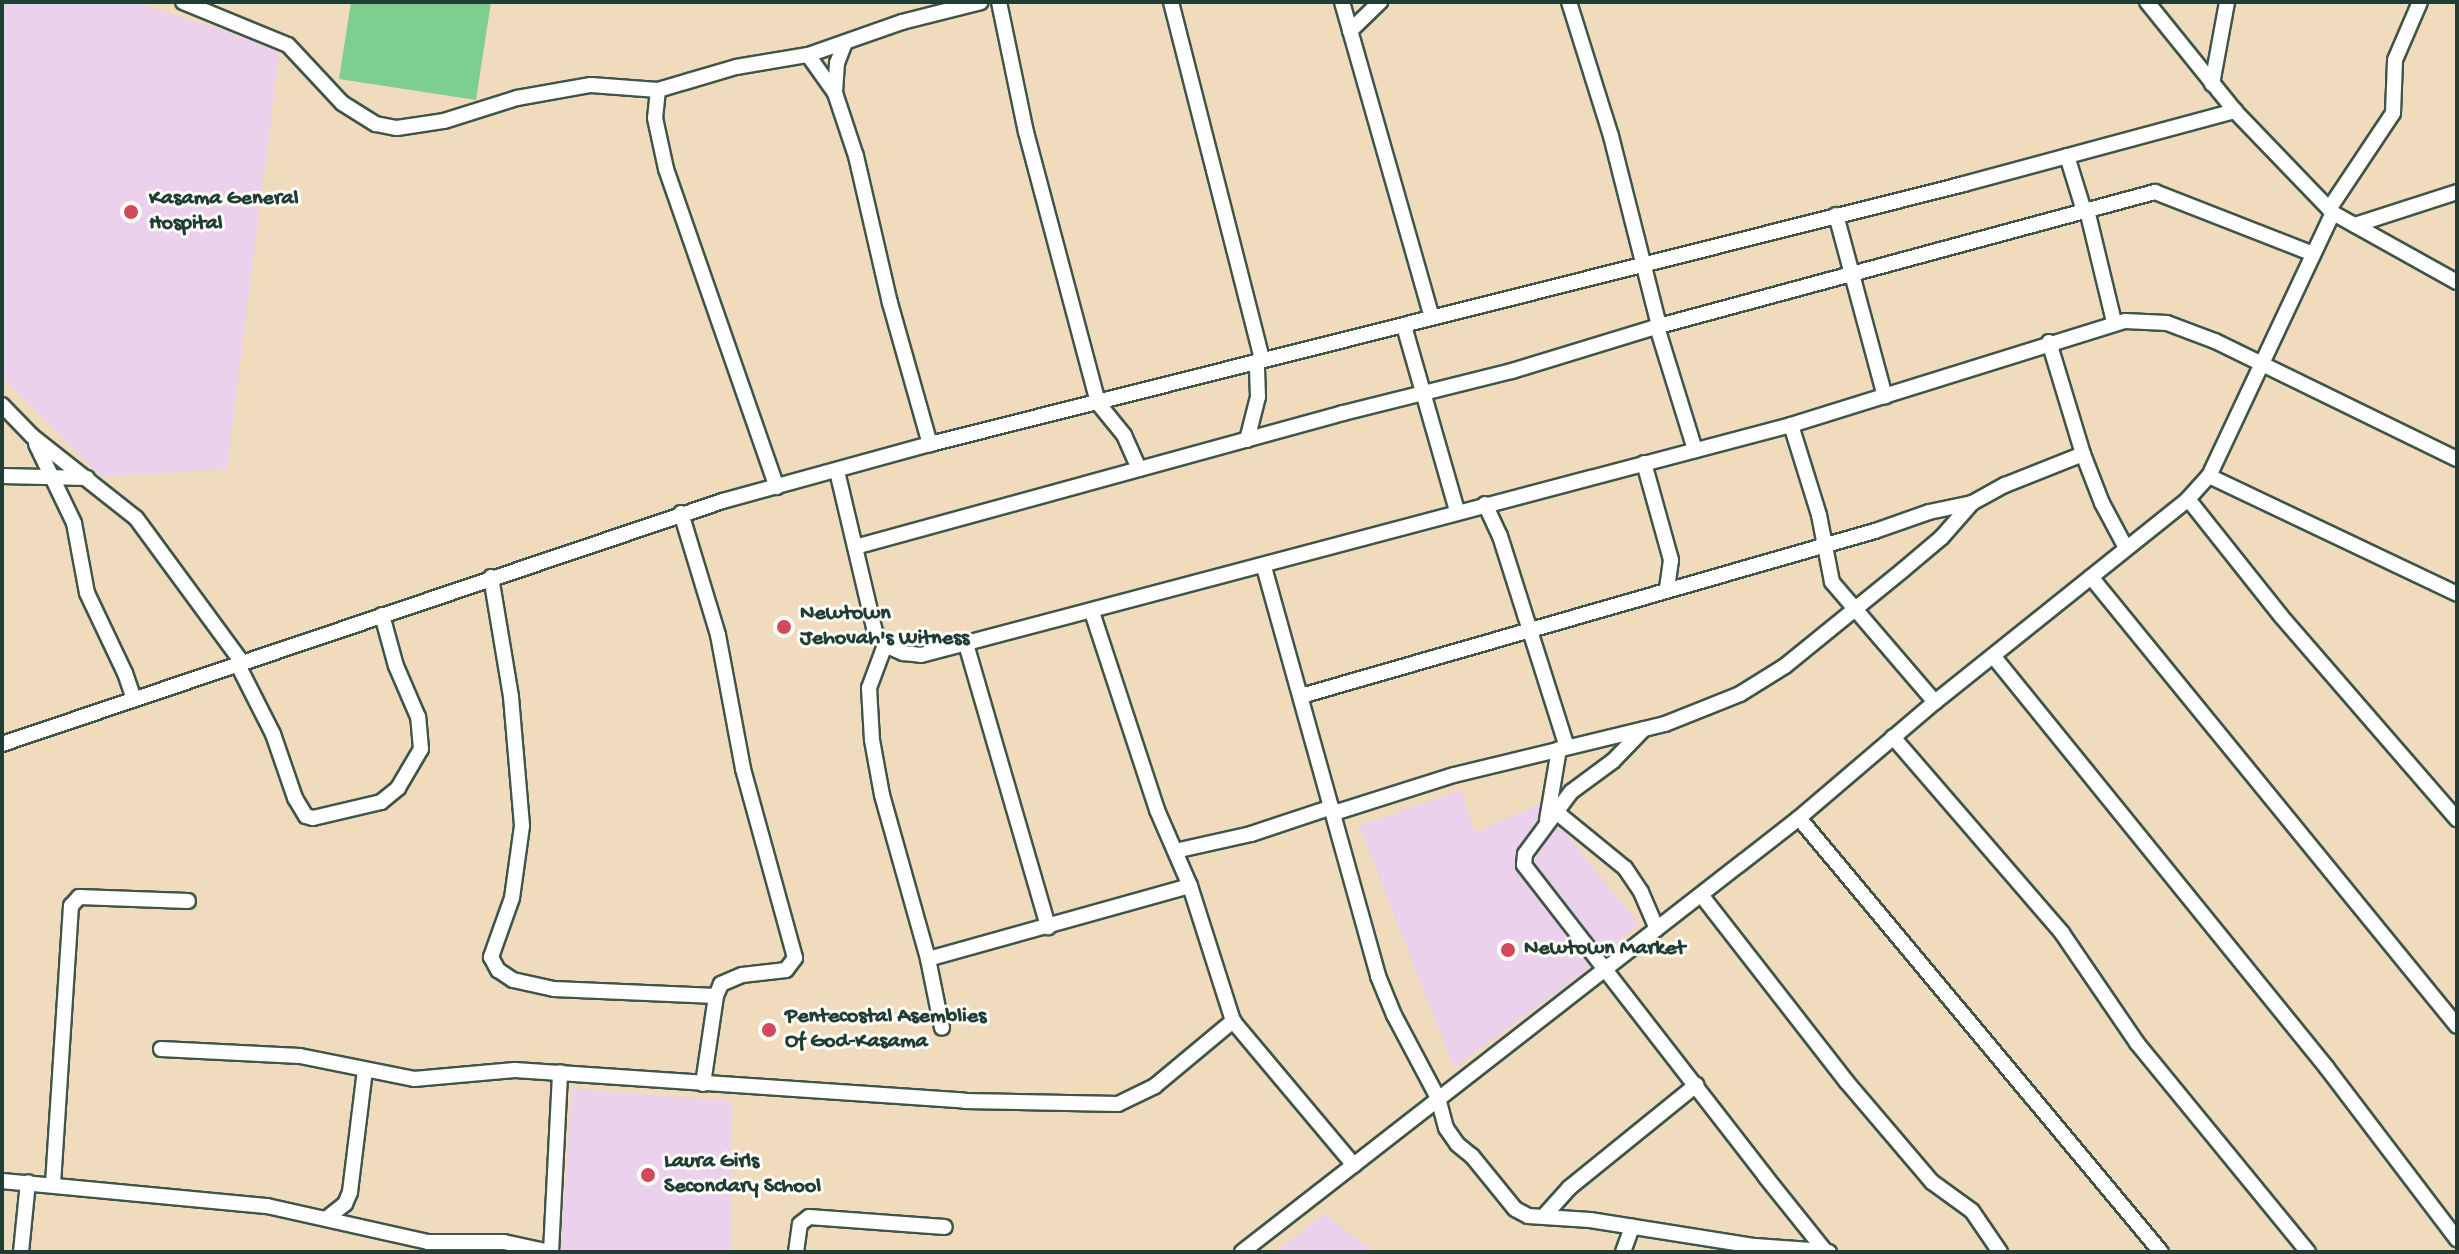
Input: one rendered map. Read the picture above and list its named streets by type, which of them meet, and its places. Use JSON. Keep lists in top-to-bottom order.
{
  "places": [
    "Kasama General Hospital",
    "Newtown Jehovah's Witness",
    "Newtown Market",
    "Pentecostal Asemblies Of God-Kasama",
    "Laura Girls Secondary School"
  ]
}
